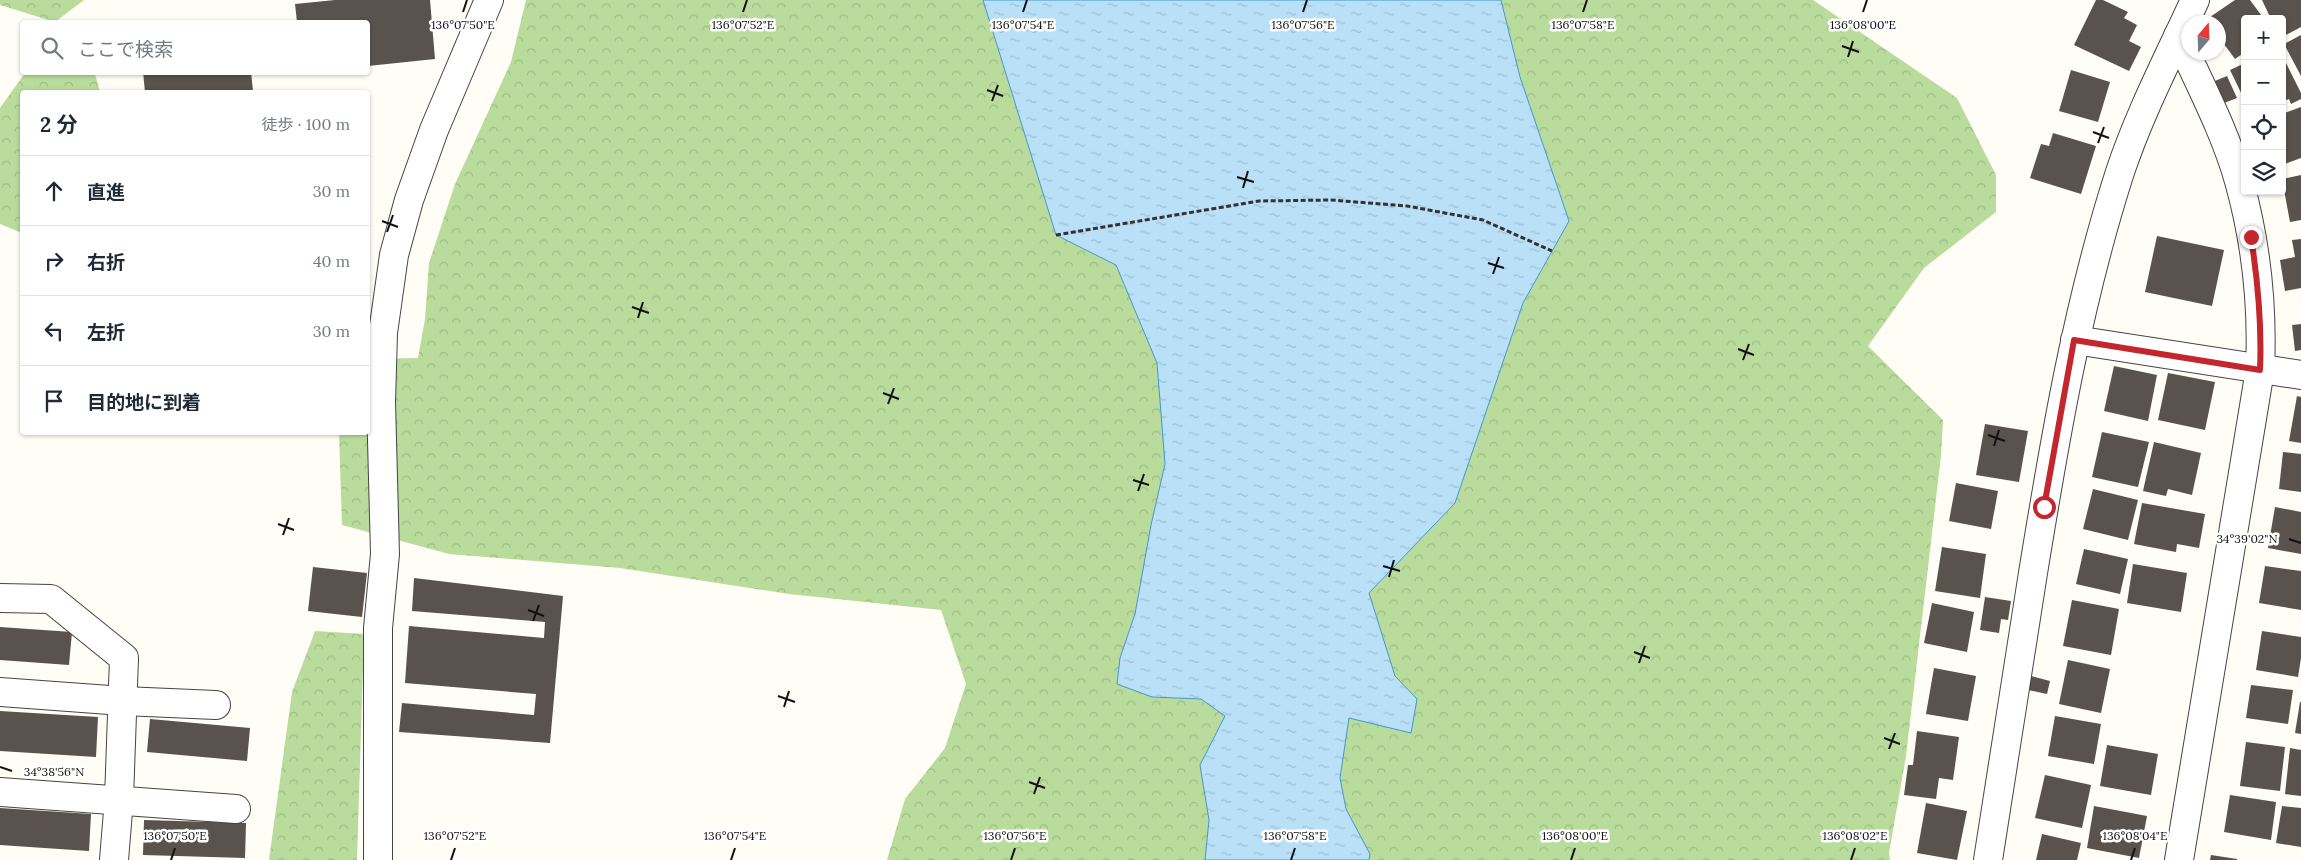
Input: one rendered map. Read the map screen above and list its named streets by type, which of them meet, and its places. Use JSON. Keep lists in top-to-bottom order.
{
  "north": "top",
  "page": {
    "map_buttons": ["+", "−"],
    "search": "ここで検索",
    "heading": ["2 分", "徒歩 · 100 m"],
    "list": [
      ["直進", "30 m"],
      ["右折", "40 m"],
      ["左折", "30 m"],
      "目的地に到着"
    ]
  },
  "coordinates": [
    "136°07'50\"E",
    "136°07'52\"E",
    "136°07'54\"E",
    "136°07'56\"E",
    "136°07'58\"E",
    "136°08'00\"E",
    "34°39'02\"N",
    "34°38'56\"N",
    "136°08'02\"E",
    "136°08'04\"E"
  ]
}
